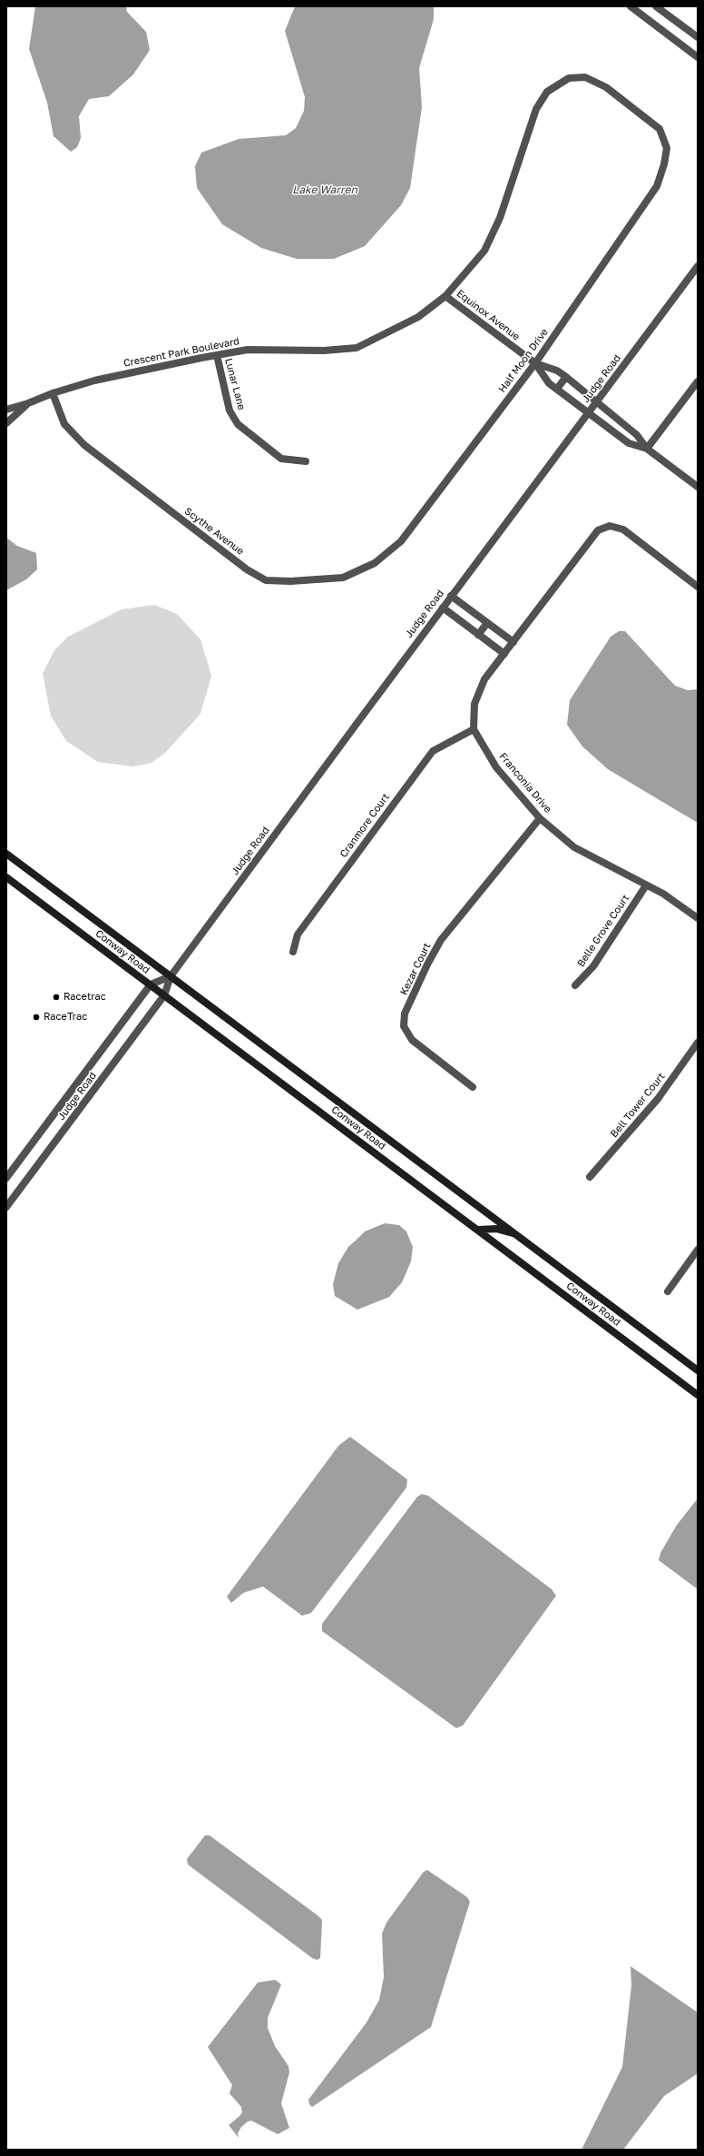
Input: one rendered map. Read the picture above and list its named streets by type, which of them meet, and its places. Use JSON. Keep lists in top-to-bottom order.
{
  "streets": {
    "main road": ["Conway Road"],
    "street": [
      "Equinox Avenue",
      "Crescent Park Boulevard",
      "Half Moon Drive",
      "Judge Road",
      "Lunar Lane",
      "Scythe Avenue",
      "Franconia Drive",
      "Cranmore Court",
      "Belle Grove Court",
      "Kezar Court",
      "Bell Tower Court"
    ]
  },
  "crossings": [
    ["Equinox Avenue", "Crescent Park Boulevard"],
    ["Equinox Avenue", "Half Moon Drive"],
    ["Equinox Avenue", "Judge Road"],
    ["Crescent Park Boulevard", "Half Moon Drive"],
    ["Crescent Park Boulevard", "Lunar Lane"],
    ["Crescent Park Boulevard", "Scythe Avenue"],
    ["Half Moon Drive", "Scythe Avenue"],
    ["Judge Road", "Conway Road"],
    ["Franconia Drive", "Cranmore Court"],
    ["Franconia Drive", "Belle Grove Court"],
    ["Franconia Drive", "Kezar Court"]
  ],
  "water": ["Lake Warren"],
  "places": ["Racetrac", "RaceTrac"]
}
